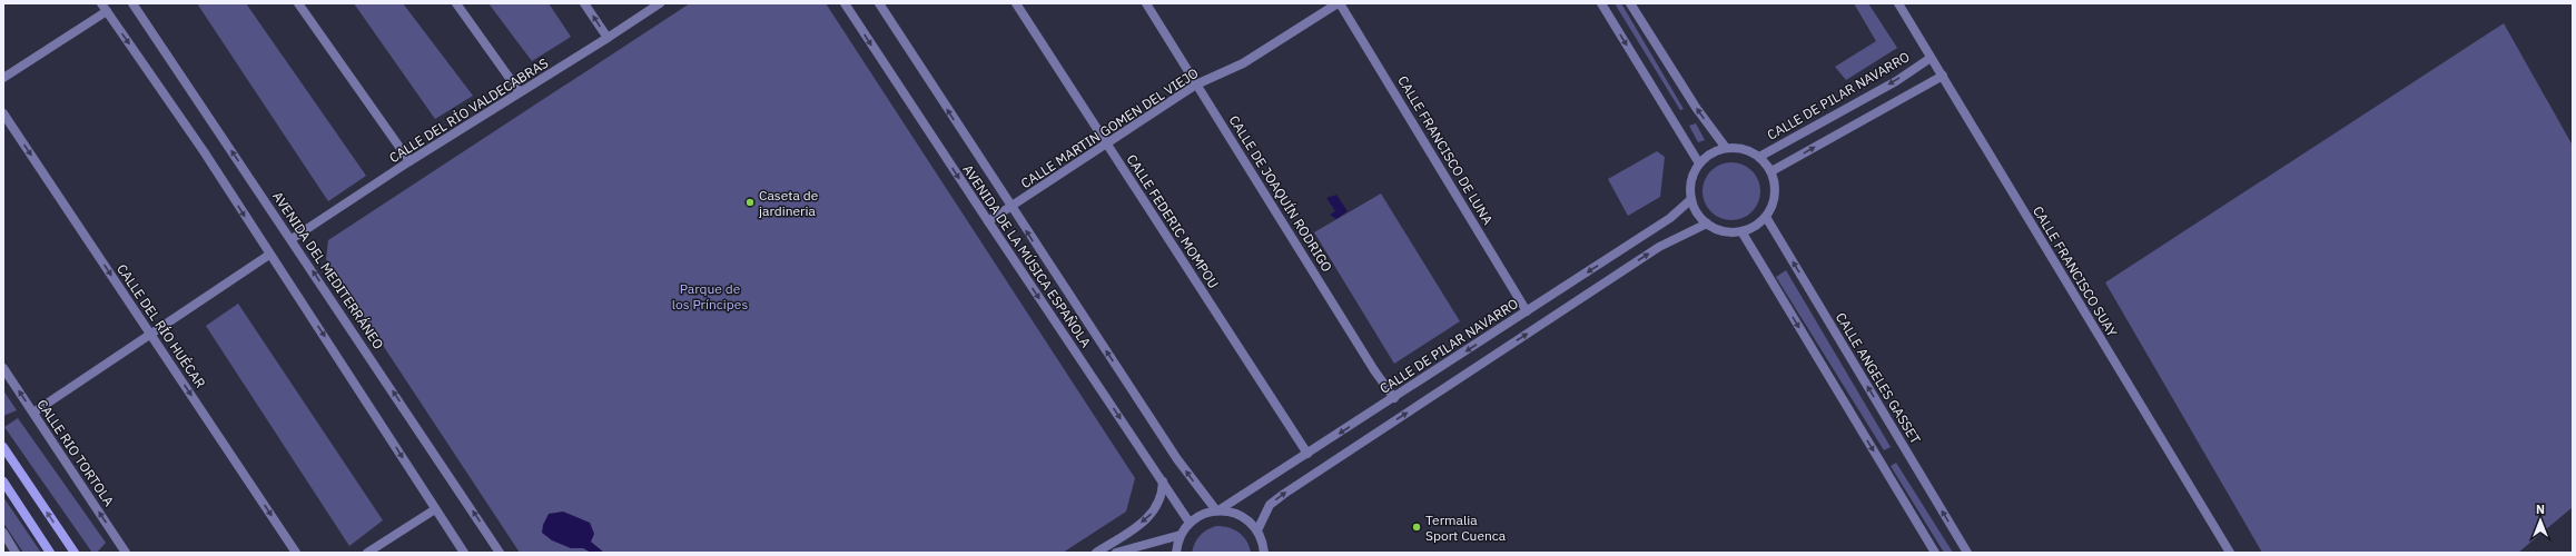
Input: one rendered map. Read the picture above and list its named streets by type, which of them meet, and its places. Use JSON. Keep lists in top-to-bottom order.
{
  "streets": {
    "street": [
      "CALLE DE PILAR NAVARRO",
      "CALLE DEL RÍO VALDECABRAS",
      "CALLE MARTIN GOMEN DEL VIEJO",
      "CALLE FRANCISCO DE LUNA",
      "CALLE DE JOAQUÍN RODRIGO",
      "CALLE FEDERIC MOMPOU",
      "AVENIDA DE LA MÚSICA ESPAÑOLA",
      "AVENIDA DEL MEDITERRÁNEO",
      "CALLE FRANCISCO SUAY",
      "CALLE DEL RÍO HUÉCAR",
      "CALLE ANGELES GASSET",
      "CALLE RIO TORTOLA"
    ]
  },
  "crossings": [
    ["CALLE DE PILAR NAVARRO", "CALLE FRANCISCO DE LUNA"],
    ["CALLE DE PILAR NAVARRO", "CALLE DE JOAQUÍN RODRIGO"],
    ["CALLE DE PILAR NAVARRO", "CALLE FEDERIC MOMPOU"],
    ["CALLE DE PILAR NAVARRO", "AVENIDA DE LA MÚSICA ESPAÑOLA"],
    ["CALLE DE PILAR NAVARRO", "CALLE FRANCISCO SUAY"],
    ["CALLE DE PILAR NAVARRO", "CALLE ANGELES GASSET"],
    ["CALLE DEL RÍO VALDECABRAS", "AVENIDA DEL MEDITERRÁNEO"],
    ["CALLE MARTIN GOMEN DEL VIEJO", "CALLE FRANCISCO DE LUNA"],
    ["CALLE MARTIN GOMEN DEL VIEJO", "CALLE DE JOAQUÍN RODRIGO"],
    ["CALLE MARTIN GOMEN DEL VIEJO", "CALLE FEDERIC MOMPOU"],
    ["CALLE MARTIN GOMEN DEL VIEJO", "AVENIDA DE LA MÚSICA ESPAÑOLA"]
  ],
  "one_way": ["CALLE DEL RÍO HUÉCAR", "CALLE RIO TORTOLA"],
  "parks": ["Parque de los Príncipes"],
  "places": ["Caseta de jardineria", "Termalia Sport Cuenca"],
  "north": "top"
}
